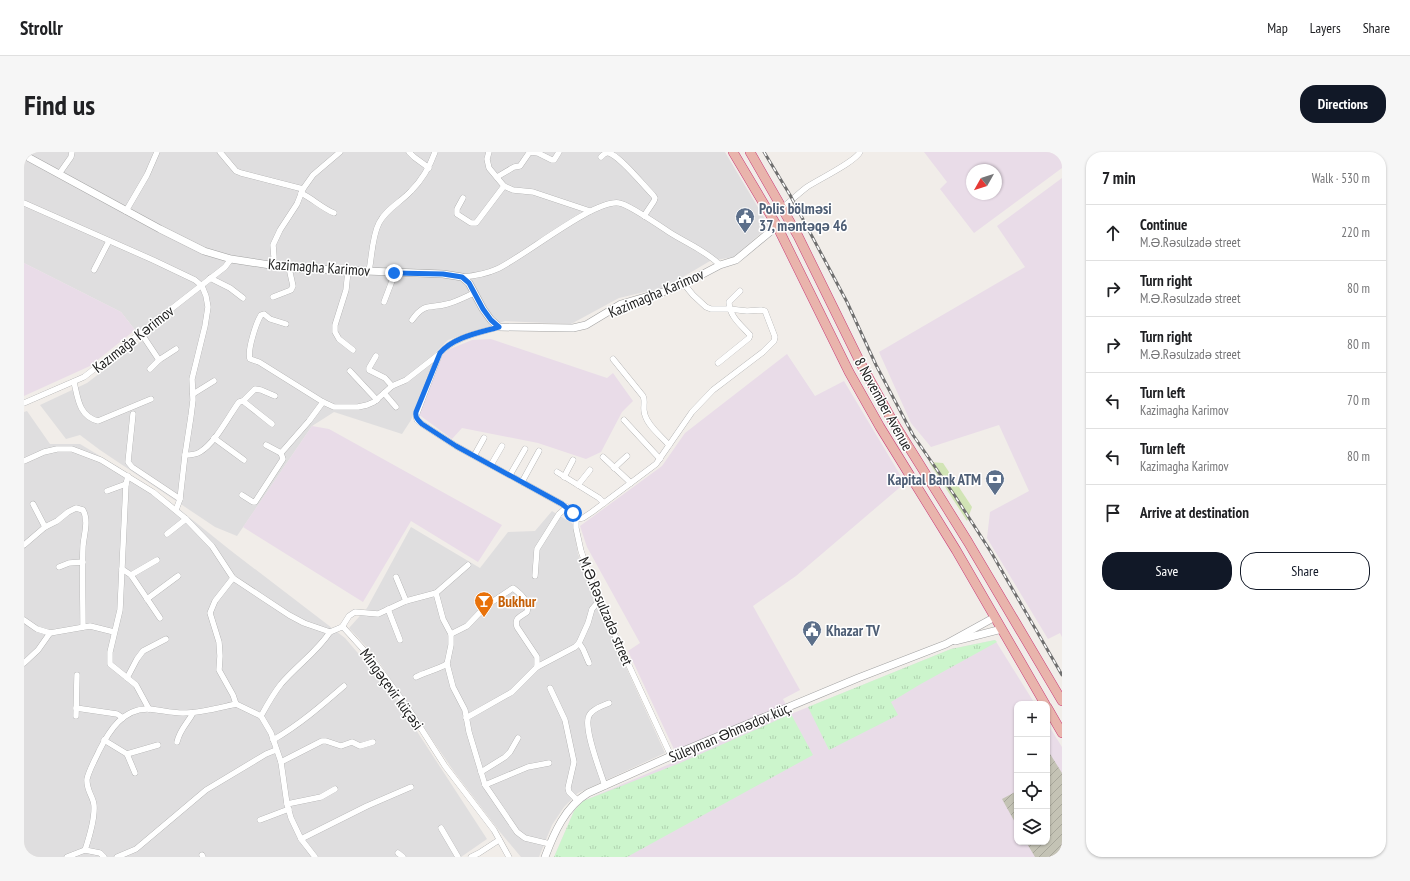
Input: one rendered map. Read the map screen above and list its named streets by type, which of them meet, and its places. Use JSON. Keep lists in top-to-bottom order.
{
  "streets": {
    "highway": ["8 November Avenue"],
    "street": [
      "Kazimagha Karimov",
      "Kazımağa Kərimov",
      "M.Ə.Rəsulzadə street",
      "Mingəçevir küçəsi",
      "Süleyman Əhmədov küç."
    ]
  },
  "crossings": [
    ["Kazimagha Karimov", "Kazımağa Kərimov"],
    ["Kazimagha Karimov", "8 November Avenue"],
    ["M.Ə.Rəsulzadə street", "Süleyman Əhmədov küç."]
  ],
  "places": {
    "public building": ["Polis bölməsi 37, məntəqə 46", "Khazar TV"],
    "bank": ["Kapital Bank ATM"],
    "bar": ["Bukhur"]
  },
  "north": "bottom left",
  "page": {
    "header": "Strollr",
    "nav": ["Map", "Layers", "Share"],
    "buttons": [
      "Directions",
      ["Save", "Share"]
    ],
    "title": "Find us",
    "heading": ["7 min", "Walk · 530 m"],
    "list": [
      ["Continue", "M.Ə.Rəsulzadə street", "220 m"],
      ["Turn right", "M.Ə.Rəsulzadə street", "80 m"],
      ["Turn right", "M.Ə.Rəsulzadə street", "80 m"],
      ["Turn left", "Kazimagha Karimov", "70 m"],
      ["Turn left", "Kazimagha Karimov", "80 m"],
      "Arrive at destination"
    ],
    "map_buttons": ["+", "−"]
  }
}
